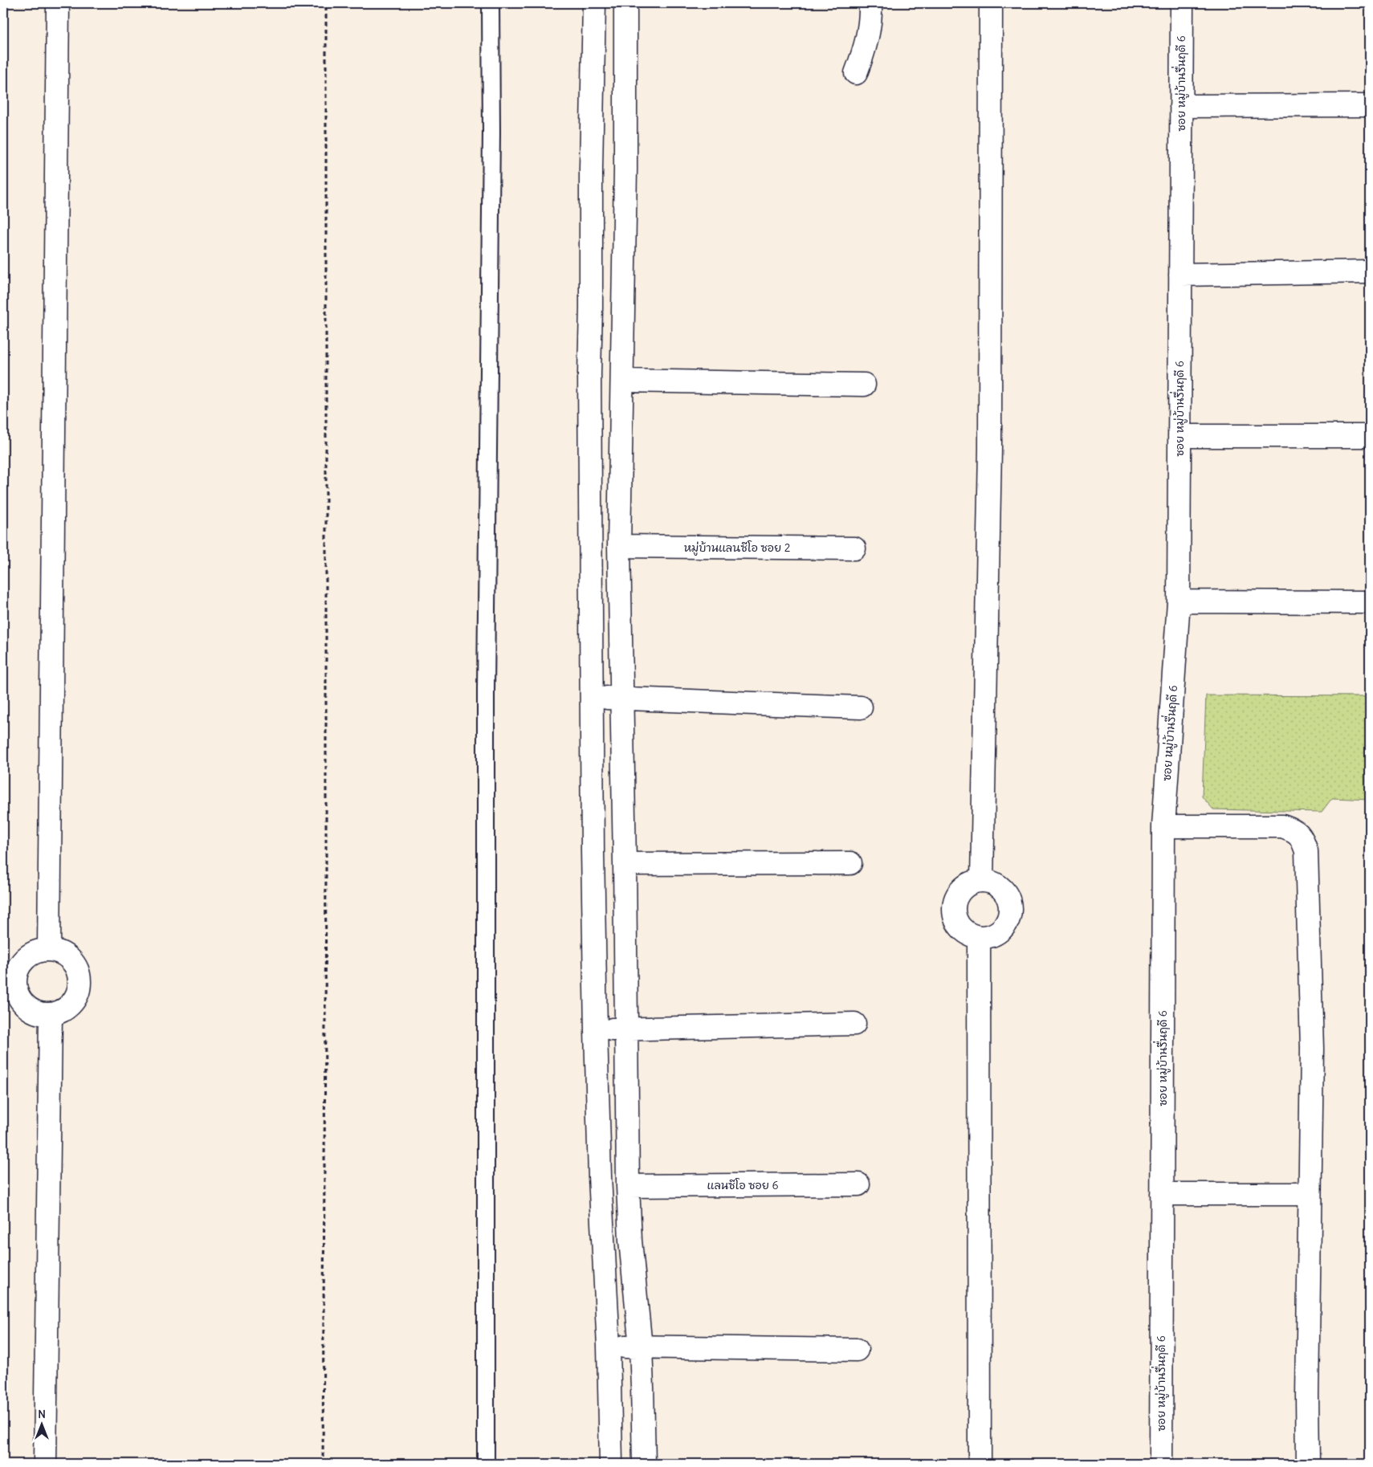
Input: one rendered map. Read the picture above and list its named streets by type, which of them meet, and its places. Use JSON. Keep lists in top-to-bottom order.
{
  "streets": {
    "street": ["ซอย หมู่บ้านรื่นฤดี 6", "หมู่บ้านแลนซีโอ ซอย 2", "แลนซีโอ ซอย 6"]
  },
  "north": "top"
}
